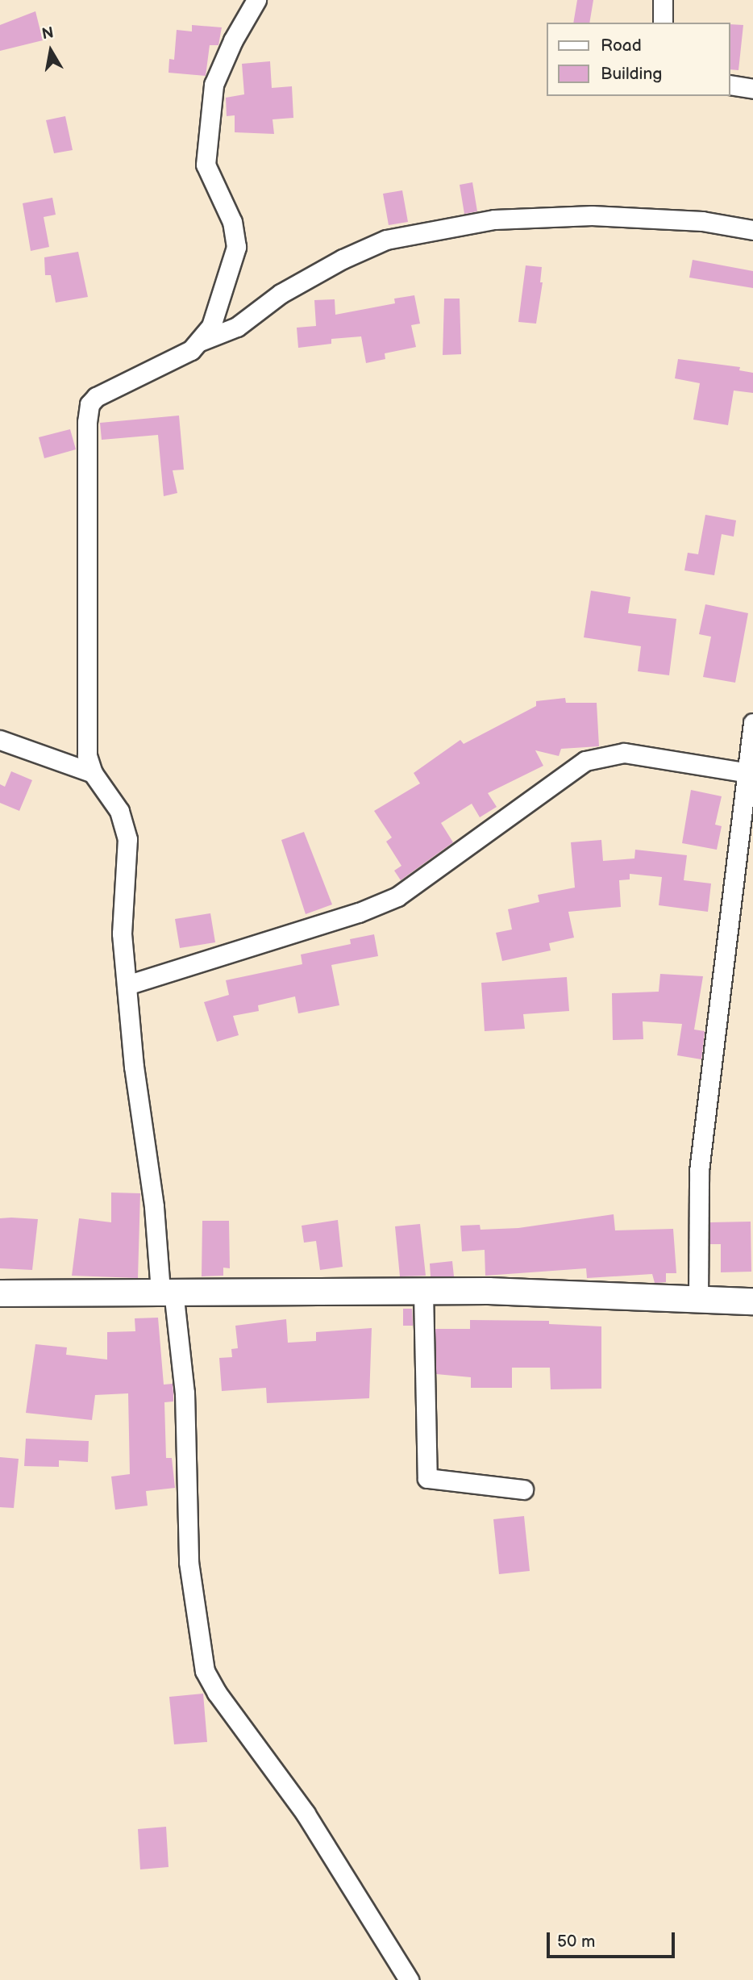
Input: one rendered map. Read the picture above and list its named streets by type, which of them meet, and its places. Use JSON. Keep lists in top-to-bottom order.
{
  "legend": ["Road", "Building"],
  "scale_bar": "50 m",
  "north": "top"
}
